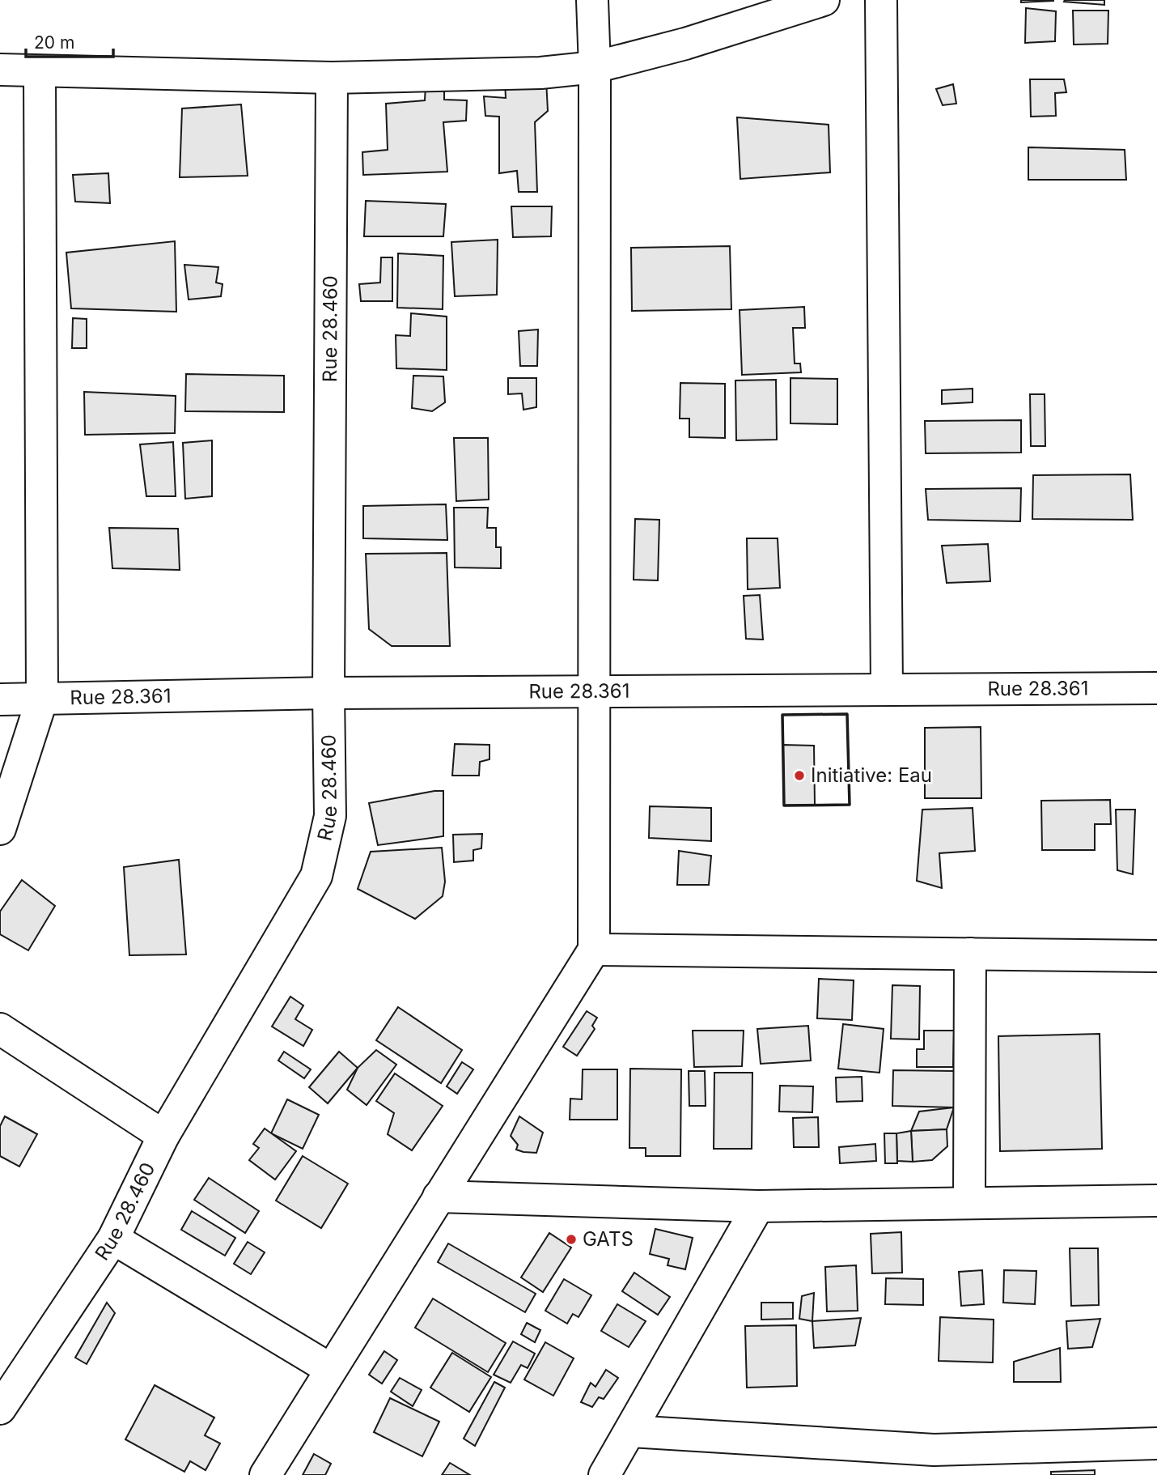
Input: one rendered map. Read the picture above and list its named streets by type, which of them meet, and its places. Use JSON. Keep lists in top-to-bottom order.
{
  "streets": {
    "street": ["Rue 28.460", "Rue 28.361"]
  },
  "crossings": [
    ["Rue 28.460", "Rue 28.361"]
  ],
  "places": ["Initiative: Eau", "GATS"],
  "scale_bar": "20 m"
}
